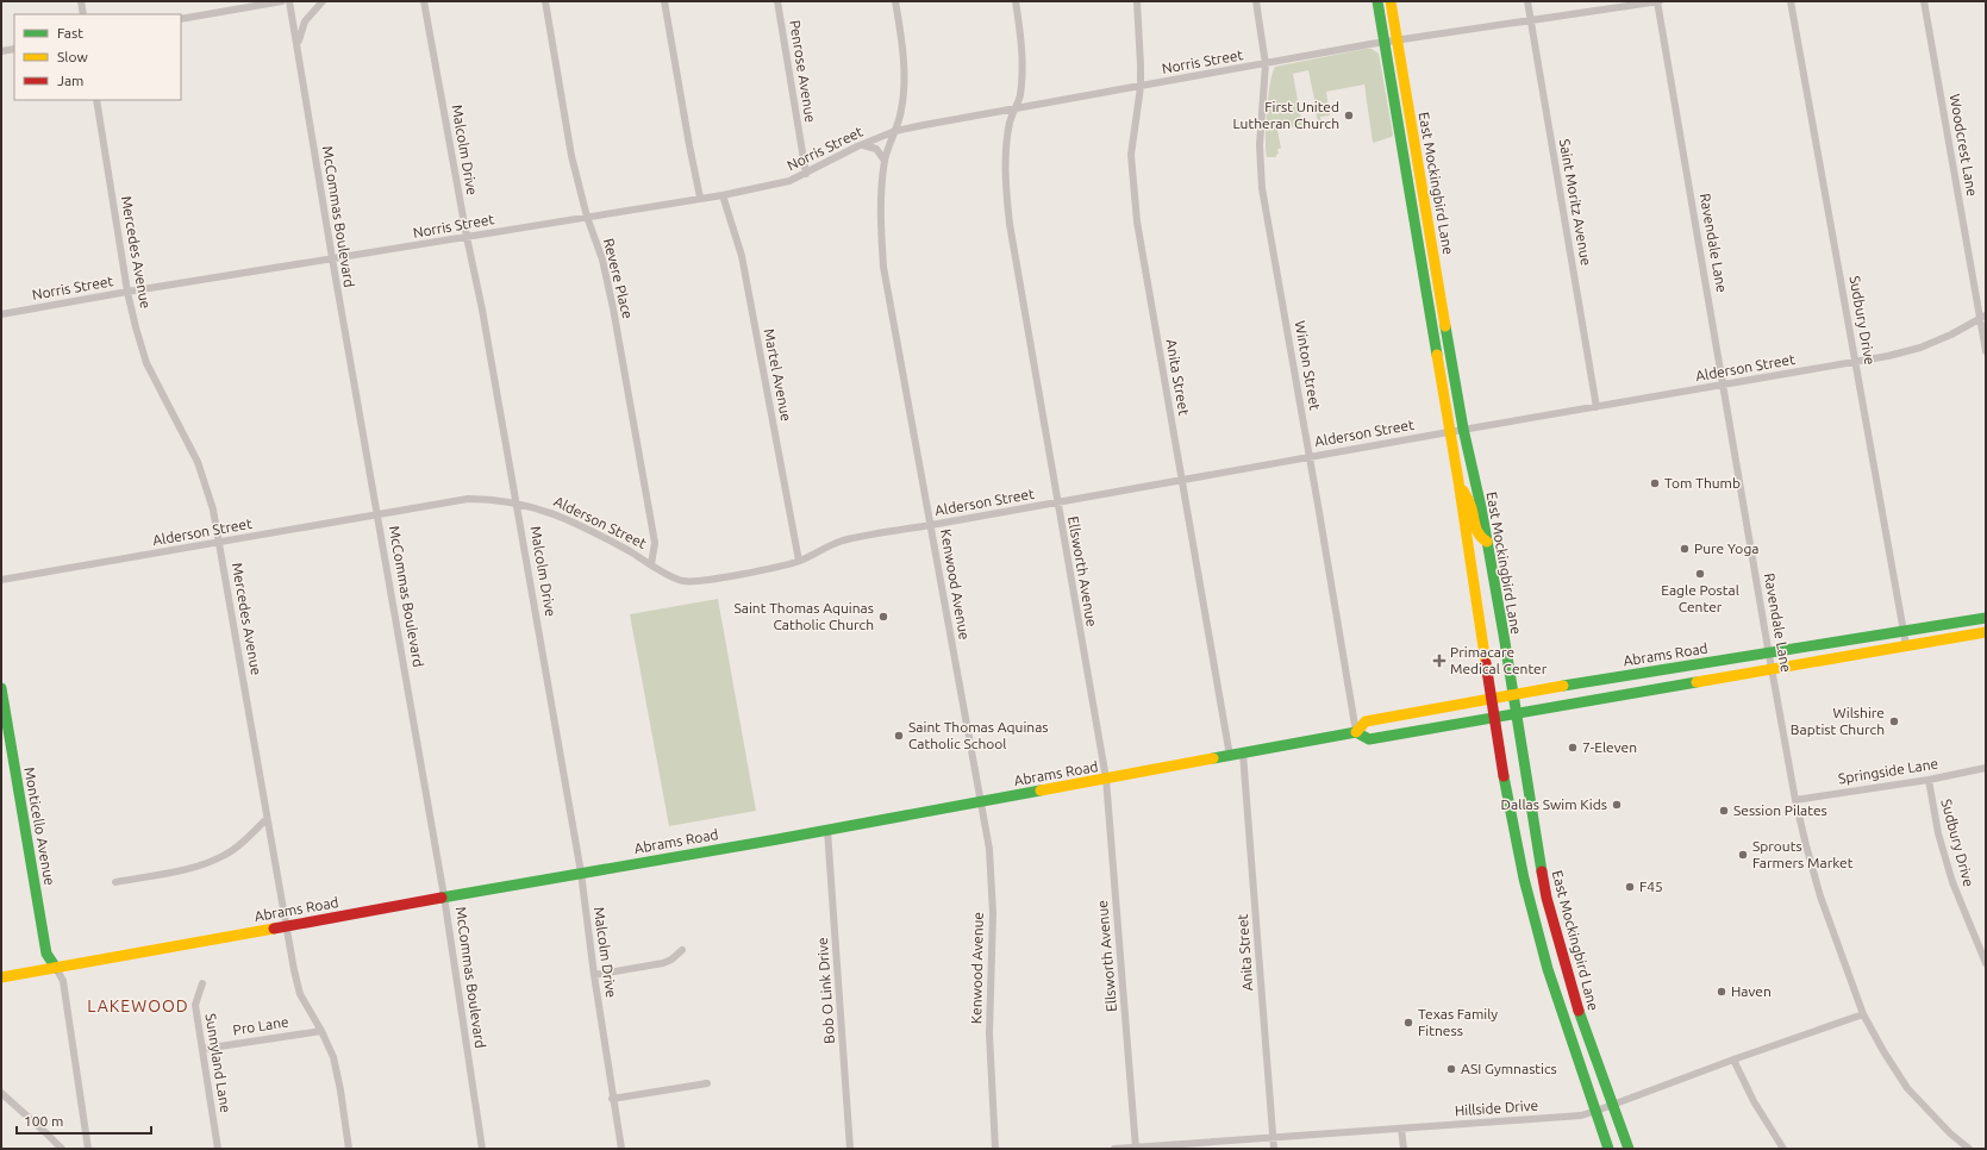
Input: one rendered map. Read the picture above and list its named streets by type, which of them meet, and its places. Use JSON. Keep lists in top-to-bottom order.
{
  "streets": {
    "main road": ["East Mockingbird Lane", "Abrams Road", "Monticello Avenue"],
    "street": [
      "Norris Street",
      "Penrose Avenue",
      "Woodcrest Lane",
      "Malcolm Drive",
      "Saint Moritz Avenue",
      "McCommas Boulevard",
      "Ravendale Lane",
      "Mercedes Avenue",
      "Revere Place",
      "Sudbury Drive",
      "Winton Street",
      "Alderson Street",
      "Martel Avenue",
      "Anita Street",
      "Ellsworth Avenue",
      "Kenwood Avenue",
      "Springside Lane",
      "Bob O Link Drive",
      "Pro Lane",
      "Sunnyland Lane",
      "Hillside Drive"
    ]
  },
  "crossings": [
    ["Norris Street", "Penrose Avenue"],
    ["Norris Street", "Malcolm Drive"],
    ["Norris Street", "East Mockingbird Lane"],
    ["Norris Street", "Saint Moritz Avenue"],
    ["Norris Street", "McCommas Boulevard"],
    ["Norris Street", "Ravendale Lane"],
    ["Norris Street", "Mercedes Avenue"],
    ["Norris Street", "Revere Place"],
    ["Norris Street", "Winton Street"],
    ["Norris Street", "Martel Avenue"],
    ["Norris Street", "Anita Street"],
    ["Norris Street", "Ellsworth Avenue"],
    ["Norris Street", "Kenwood Avenue"],
    ["Woodcrest Lane", "Alderson Street"],
    ["Malcolm Drive", "Alderson Street"],
    ["Malcolm Drive", "Abrams Road"],
    ["East Mockingbird Lane", "Alderson Street"],
    ["East Mockingbird Lane", "Abrams Road"],
    ["East Mockingbird Lane", "Hillside Drive"],
    ["Saint Moritz Avenue", "Alderson Street"],
    ["McCommas Boulevard", "Alderson Street"],
    ["McCommas Boulevard", "Abrams Road"],
    ["Ravendale Lane", "Alderson Street"],
    ["Ravendale Lane", "Abrams Road"],
    ["Ravendale Lane", "Springside Lane"],
    ["Ravendale Lane", "Hillside Drive"],
    ["Mercedes Avenue", "Alderson Street"],
    ["Mercedes Avenue", "Abrams Road"],
    ["Mercedes Avenue", "Pro Lane"],
    ["Revere Place", "Alderson Street"],
    ["Sudbury Drive", "Alderson Street"],
    ["Sudbury Drive", "Abrams Road"],
    ["Sudbury Drive", "Springside Lane"],
    ["Winton Street", "Alderson Street"],
    ["Winton Street", "Abrams Road"],
    ["Alderson Street", "Martel Avenue"],
    ["Alderson Street", "Anita Street"],
    ["Alderson Street", "Ellsworth Avenue"],
    ["Alderson Street", "Kenwood Avenue"],
    ["Anita Street", "Abrams Road"],
    ["Anita Street", "Hillside Drive"],
    ["Ellsworth Avenue", "Abrams Road"],
    ["Ellsworth Avenue", "Hillside Drive"],
    ["Kenwood Avenue", "Abrams Road"],
    ["Abrams Road", "Monticello Avenue"],
    ["Abrams Road", "Bob O Link Drive"],
    ["Pro Lane", "Sunnyland Lane"]
  ],
  "districts": ["LAKEWOOD"],
  "places": {
    "other": [
      "First United Lutheran Church",
      "Tom Thumb",
      "Pure Yoga",
      "Eagle Postal Center",
      "Saint Thomas Aquinas Catholic Church",
      "Wilshire Baptist Church",
      "Saint Thomas Aquinas Catholic School",
      "7-Eleven",
      "Dallas Swim Kids",
      "Session Pilates",
      "Sprouts Farmers Market",
      "F45",
      "Haven",
      "Texas Family Fitness",
      "ASI Gymnastics"
    ],
    "health": ["Primacare Medical Center"]
  },
  "legend": ["Fast", "Slow", "Jam"],
  "scale_bar": "100 m"
}
